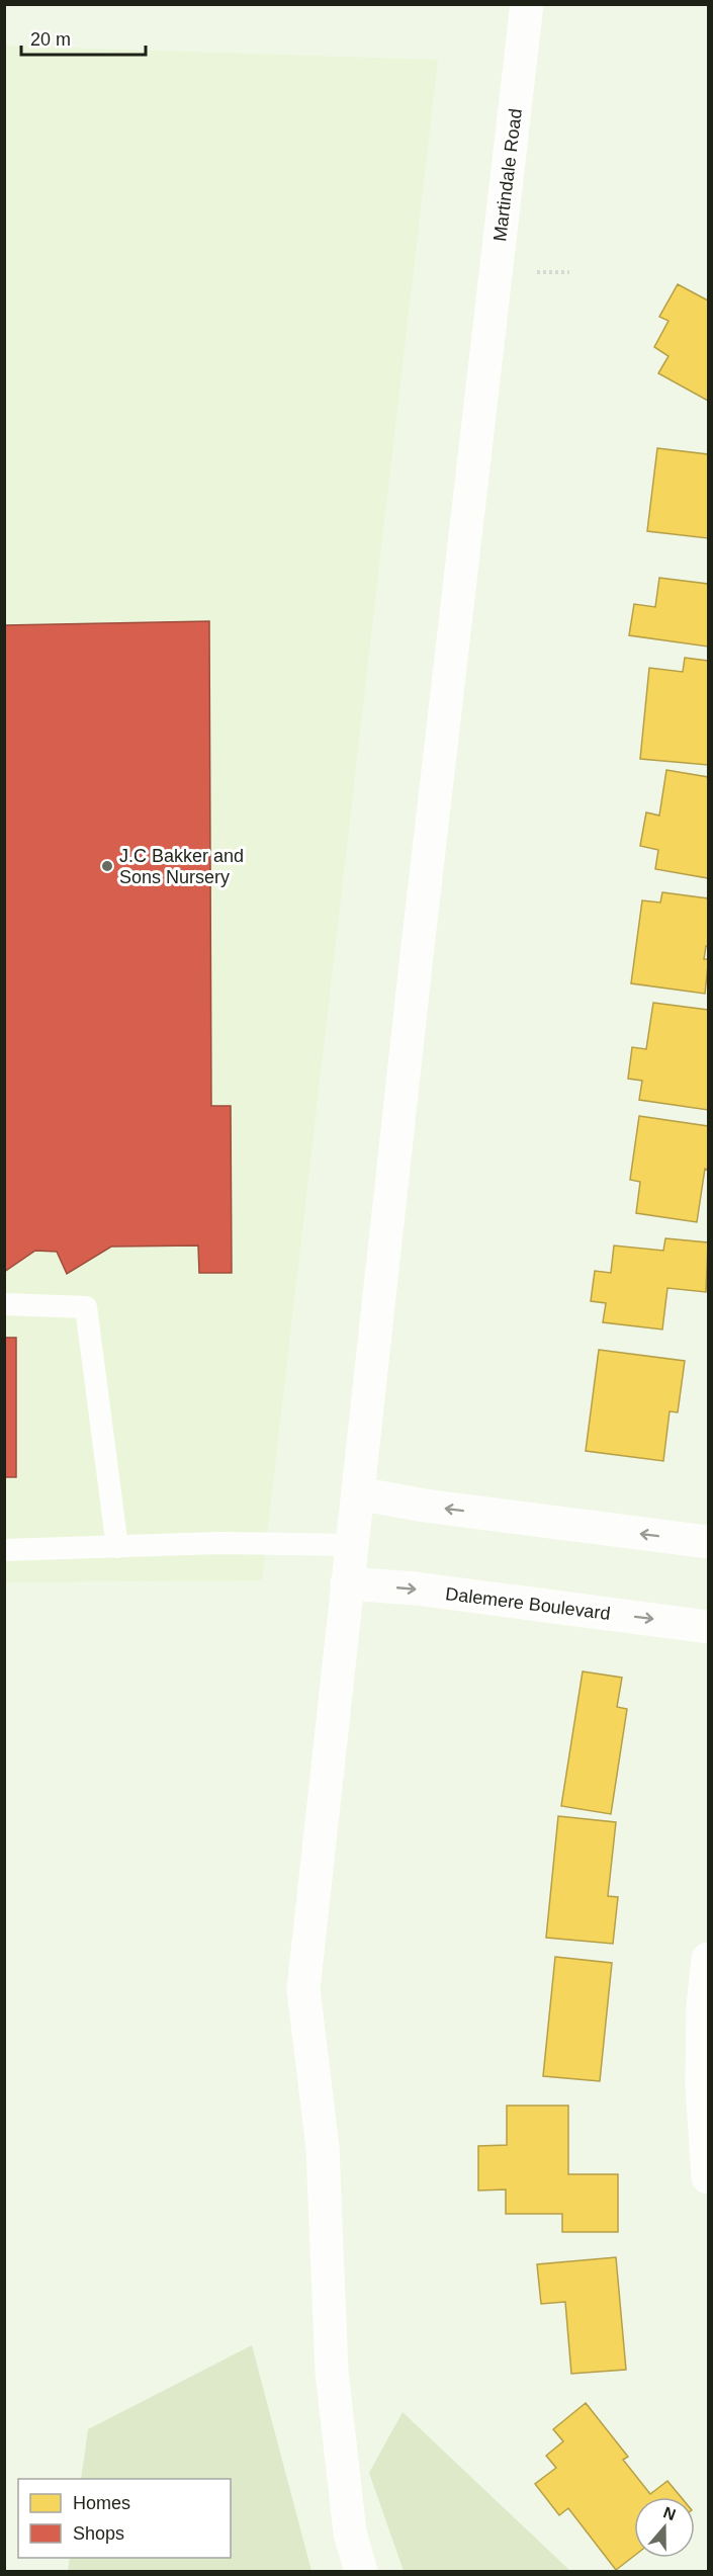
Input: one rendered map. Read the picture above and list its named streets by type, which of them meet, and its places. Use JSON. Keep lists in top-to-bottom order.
{
  "streets": {
    "main road": ["Martindale Road", "Dalemere Boulevard"]
  },
  "places": ["J.C Bakker and Sons Nursery"],
  "legend": ["Homes", "Shops"],
  "scale_bar": "20 m",
  "north": "top"
}
